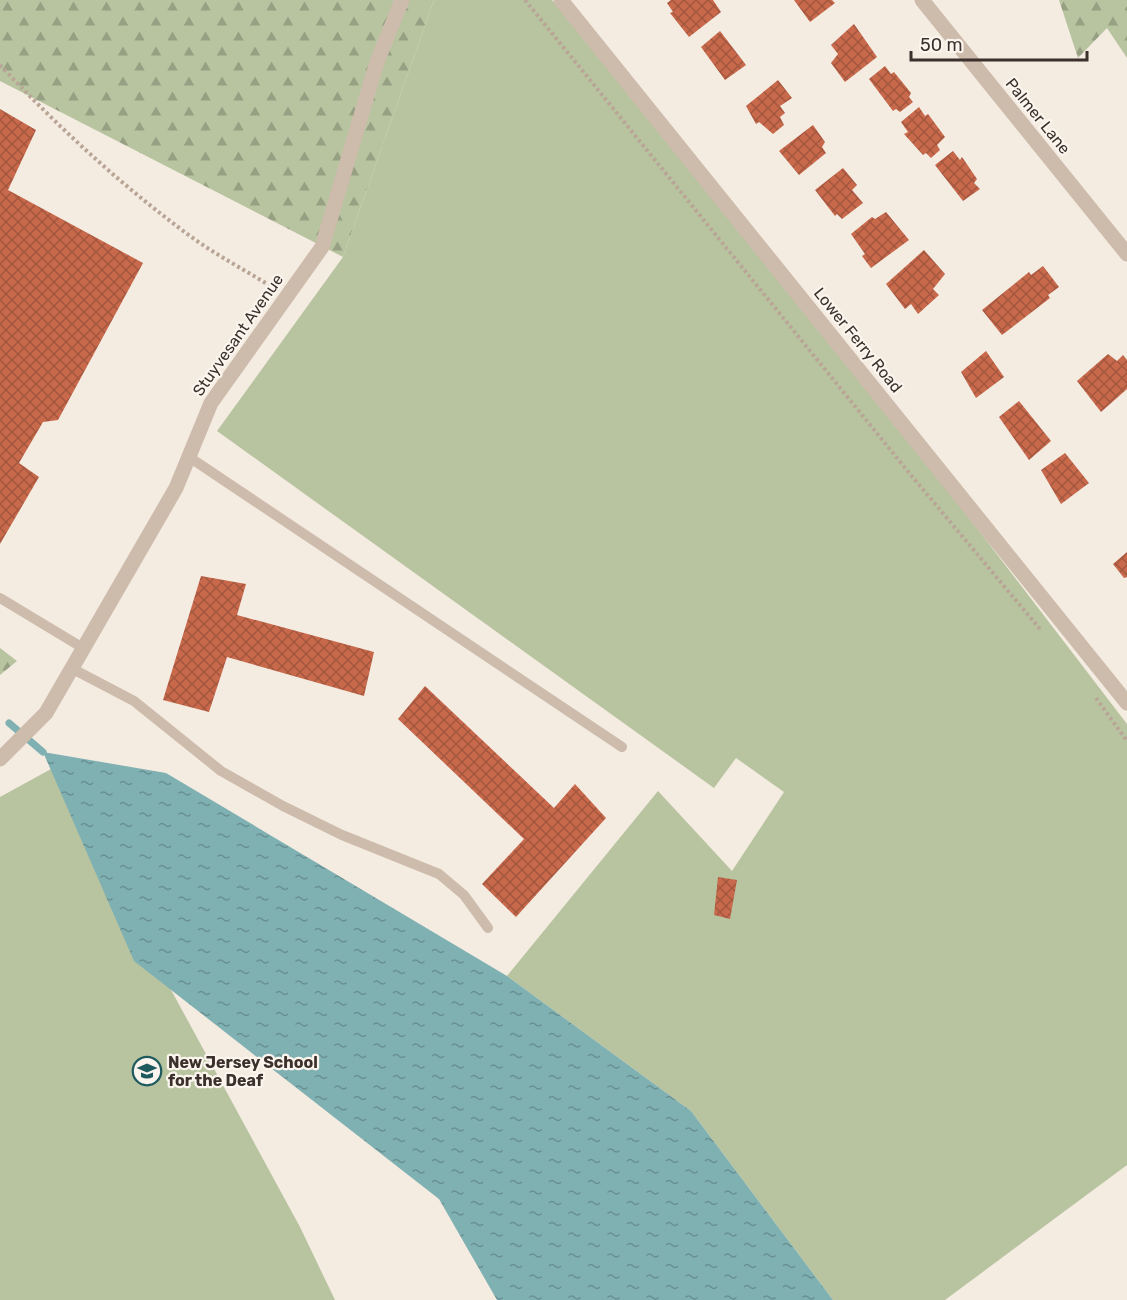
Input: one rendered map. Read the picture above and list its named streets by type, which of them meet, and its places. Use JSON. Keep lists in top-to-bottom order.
{
  "streets": {
    "street": ["Palmer Lane", "Stuyvesant Avenue", "Lower Ferry Road"]
  },
  "places": {
    "school or university": ["New Jersey School for the Deaf"]
  },
  "scale_bar": "50 m"
}
